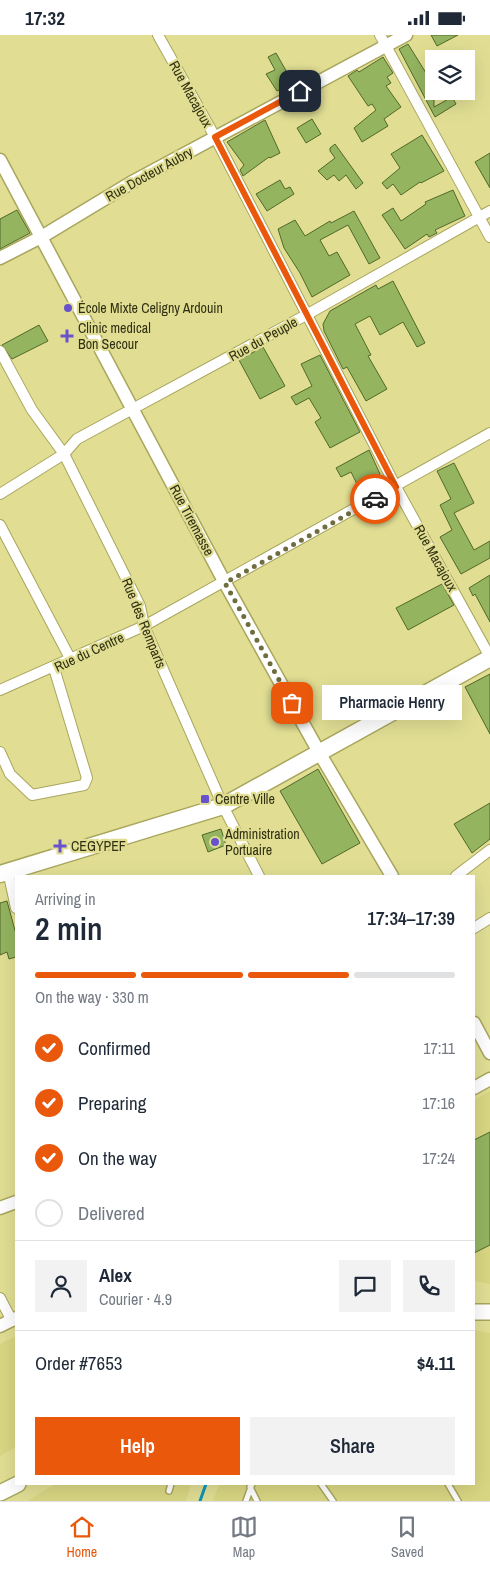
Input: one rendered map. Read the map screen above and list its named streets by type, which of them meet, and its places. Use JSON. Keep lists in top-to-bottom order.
{
  "streets": {
    "street": [
      "Rue Macajoux",
      "Rue Docteur Aubry",
      "Rue du Peuple",
      "Rue Tiremasse",
      "Rue des Remparts",
      "Rue du Centre"
    ]
  },
  "crossings": [
    ["Rue Macajoux", "Rue Docteur Aubry"],
    ["Rue Macajoux", "Rue du Peuple"],
    ["Rue Macajoux", "Rue du Centre"],
    ["Rue Docteur Aubry", "Rue Tiremasse"],
    ["Rue du Peuple", "Rue Tiremasse"],
    ["Rue du Peuple", "Rue des Remparts"],
    ["Rue Tiremasse", "Rue du Centre"],
    ["Rue des Remparts", "Rue du Centre"]
  ],
  "places": {
    "other": ["École Mixte Celigny Ardouin", "Pharmacie Henry", "Administration Portuaire"],
    "health": ["Clinic medical Bon Secour", "CEGYPEF"],
    "transit": ["Centre Ville"]
  },
  "page": {
    "status": "17:32",
    "bubble": "Pharmacie Henry",
    "heading": ["2 min", "Arriving in", "17:34–17:39"],
    "panel": [
      "Alex",
      "Courier · 4.9",
      "Order #7653",
      "$4.11"
    ],
    "bar": "On the way · 330 m",
    "list": [
      ["Confirmed", "17:11"],
      ["Preparing", "17:16"],
      ["On the way", "17:24"],
      "Delivered"
    ],
    "buttons": ["Help", "Share"],
    "tabs": ["Home", "Map", "Saved"]
  }
}
